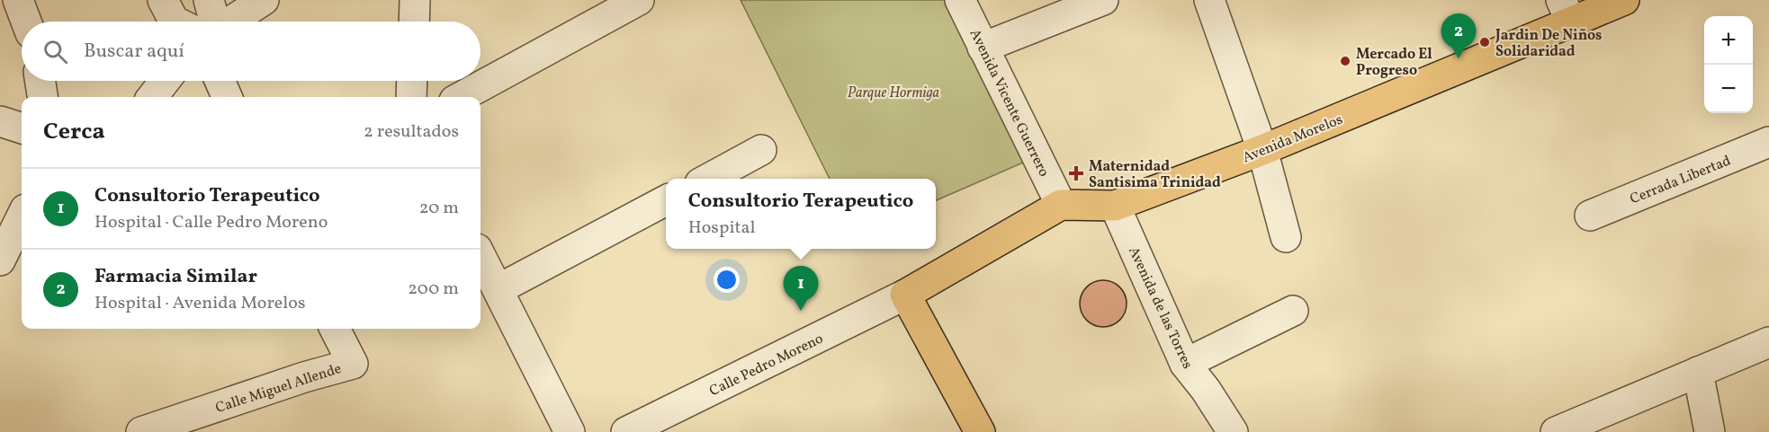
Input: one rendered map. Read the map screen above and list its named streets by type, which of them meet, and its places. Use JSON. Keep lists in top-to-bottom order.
{
  "streets": {
    "main road": ["Avenida Morelos"],
    "street": [
      "Avenida Vicente Guerrero",
      "Cerrada Libertad",
      "Avenida de las Torres",
      "Calle Pedro Moreno",
      "Calle Miguel Allende"
    ]
  },
  "crossings": [
    ["Avenida Vicente Guerrero", "Avenida Morelos"],
    ["Avenida Morelos", "Avenida de las Torres"]
  ],
  "parks": ["Parque Hormiga"],
  "places": {
    "other": ["Jardin De Niños Solidaridad", "Mercado El Progreso"],
    "health": ["Maternidad Santisima Trinidad"]
  },
  "page": {
    "pins": ["2", "1"],
    "map_buttons": ["+", "−"],
    "search": "Buscar aquí",
    "heading": ["Cerca", "2 resultados"],
    "list": [
      {
        "mark": "1",
        "name": "Consultorio Terapeutico",
        "note": "Hospital · Calle Pedro Moreno",
        "value": "20 m"
      },
      {
        "mark": "2",
        "name": "Farmacia Similar",
        "note": "Hospital · Avenida Morelos",
        "value": "200 m"
      }
    ],
    "popup": ["Consultorio Terapeutico", "Hospital"]
  }
}
